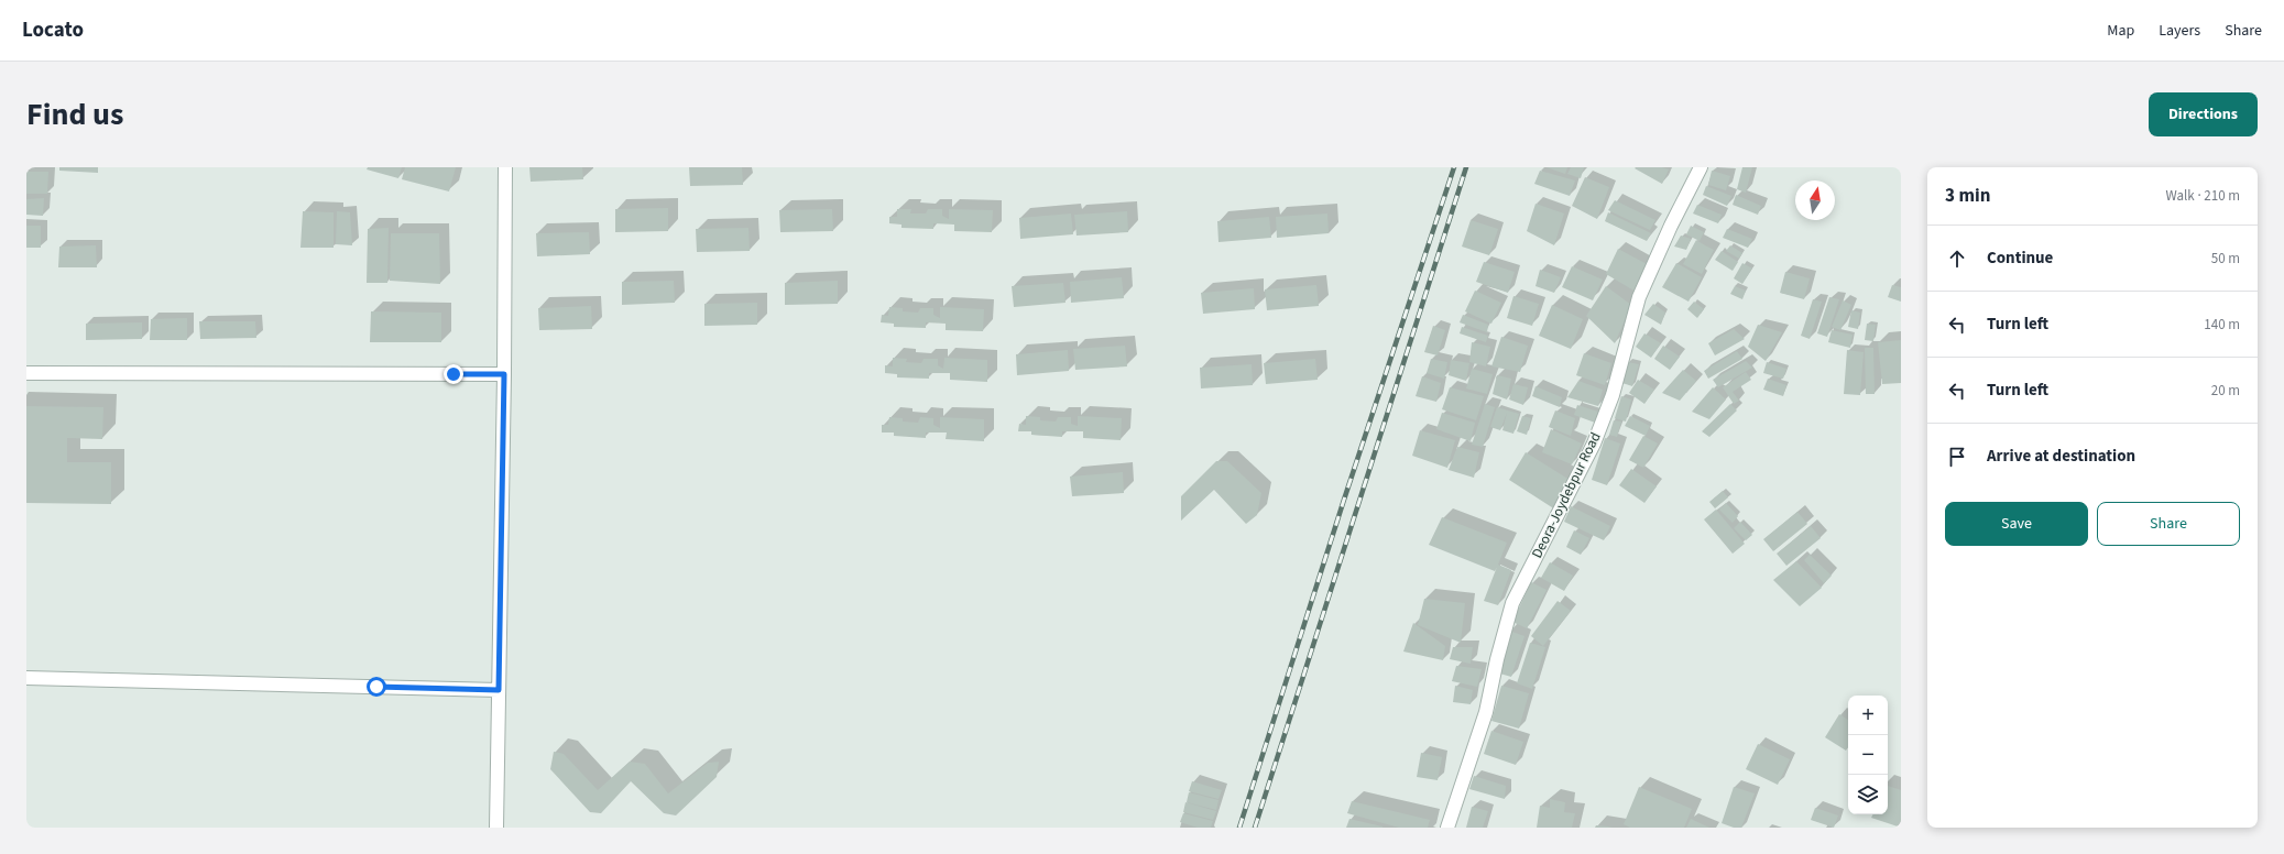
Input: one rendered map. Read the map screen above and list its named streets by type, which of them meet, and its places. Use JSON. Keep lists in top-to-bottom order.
{
  "streets": {
    "street": ["Deora-Joydebpur Road"]
  },
  "north": "top",
  "page": {
    "header": "Locato",
    "nav": ["Map", "Layers", "Share"],
    "title": "Find us",
    "buttons": [
      "Directions",
      ["Save", "Share"]
    ],
    "heading": ["3 min", "Walk · 210 m"],
    "list": [
      ["Continue", "50 m"],
      ["Turn left", "140 m"],
      ["Turn left", "20 m"],
      "Arrive at destination"
    ],
    "map_buttons": ["+", "−"]
  }
}
